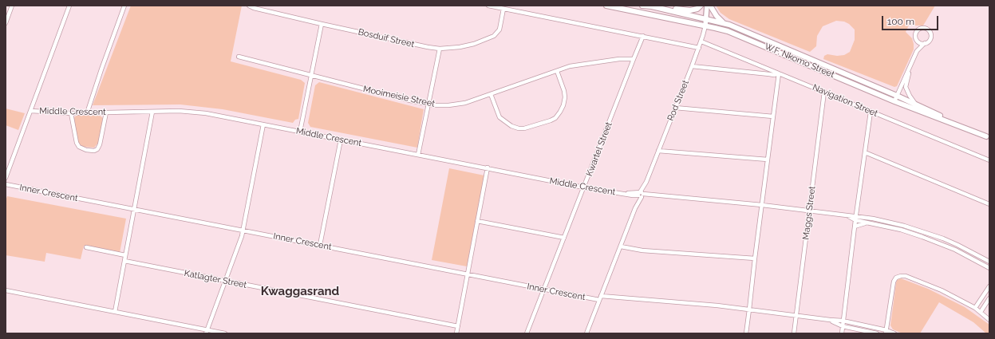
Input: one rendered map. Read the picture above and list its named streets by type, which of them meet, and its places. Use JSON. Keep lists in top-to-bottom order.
{
  "streets": {
    "main road": ["W.F. Nkomo Street"],
    "street": [
      "Bosduif Street",
      "Mooimeisie Street",
      "Rod Street",
      "Navigation Street",
      "Middle Crescent",
      "Kwartel Street",
      "Inner Crescent",
      "Maggs Street",
      "Katlagter Street"
    ]
  },
  "crossings": [
    ["W.F. Nkomo Street", "Rod Street"],
    ["Mooimeisie Street", "Kwartel Street"],
    ["Rod Street", "Navigation Street"],
    ["Rod Street", "Middle Crescent"],
    ["Rod Street", "Inner Crescent"],
    ["Navigation Street", "Maggs Street"],
    ["Middle Crescent", "Kwartel Street"],
    ["Middle Crescent", "Maggs Street"],
    ["Kwartel Street", "Inner Crescent"],
    ["Inner Crescent", "Maggs Street"]
  ],
  "districts": ["Kwaggasrand"],
  "scale_bar": "100 m"
}
